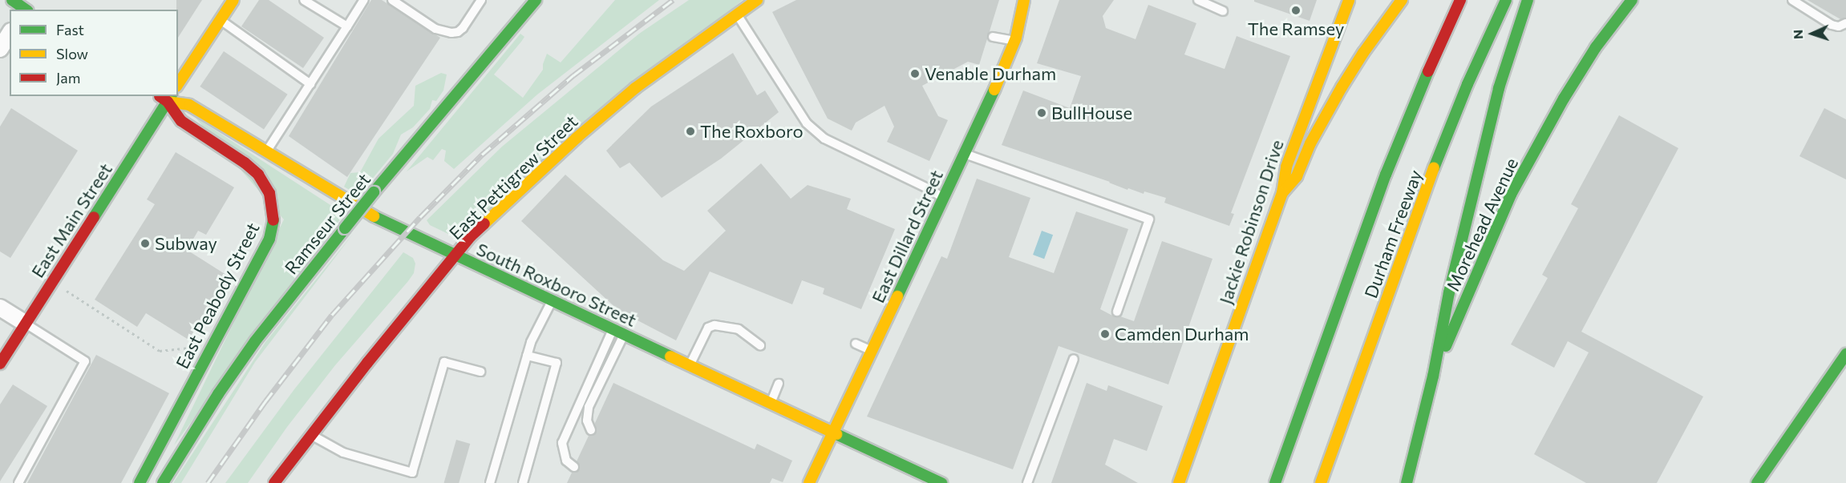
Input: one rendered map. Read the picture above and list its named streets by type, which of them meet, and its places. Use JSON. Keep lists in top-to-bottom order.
{
  "streets": {
    "main road": [
      "East Pettigrew Street",
      "East Main Street",
      "Jackie Robinson Drive",
      "Ramseur Street",
      "Morehead Avenue",
      "Durham Freeway",
      "East Dillard Street",
      "South Roxboro Street",
      "East Peabody Street"
    ]
  },
  "crossings": [
    ["East Pettigrew Street", "South Roxboro Street"],
    ["East Main Street", "South Roxboro Street"],
    ["East Main Street", "East Peabody Street"],
    ["East Dillard Street", "South Roxboro Street"],
    ["South Roxboro Street", "East Peabody Street"]
  ],
  "places": [
    "The Ramsey",
    "Venable Durham",
    "BullHouse",
    "The Roxboro",
    "Subway",
    "Camden Durham"
  ],
  "legend": ["Fast", "Slow", "Jam"],
  "north": "left"
}
